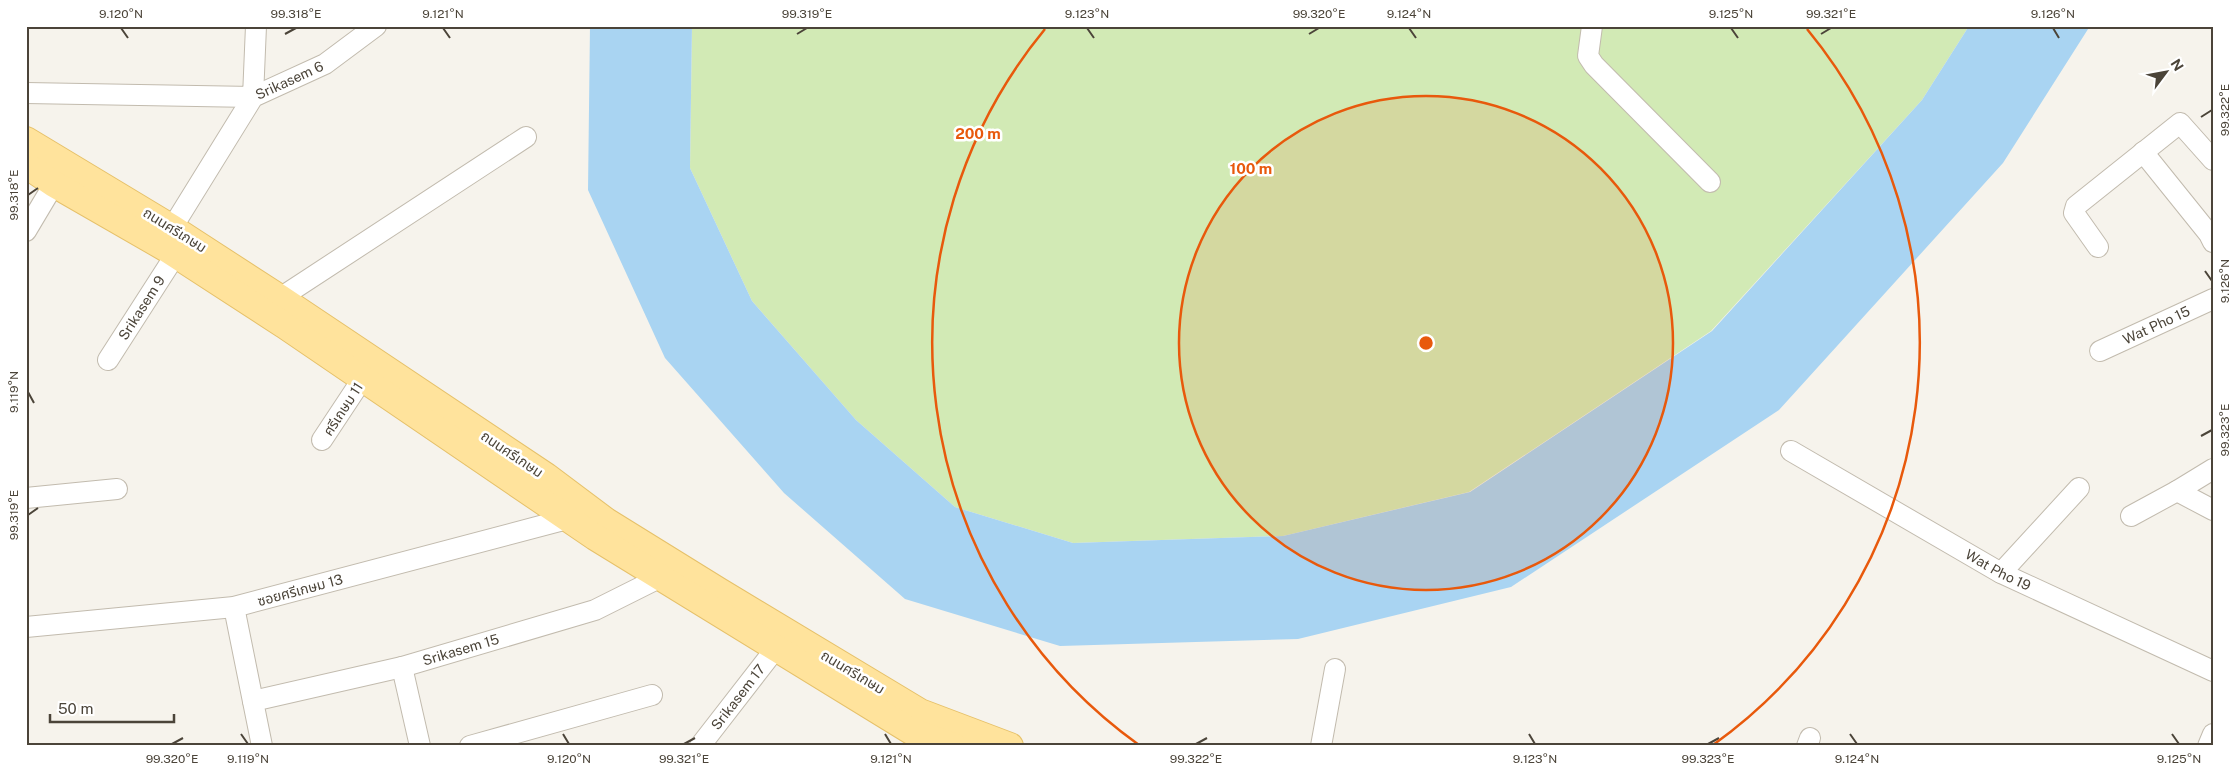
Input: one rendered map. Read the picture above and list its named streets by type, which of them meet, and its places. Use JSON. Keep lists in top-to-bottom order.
{
  "streets": {
    "main road": ["ถนนศรีเกษม"],
    "street": [
      "Srikasem 6",
      "Srikasem 9",
      "Wat Pho 15",
      "ศรีเกษม 11",
      "Wat Pho 19",
      "ซอยศรีเกษม 13",
      "Srikasem 15",
      "Srikasem 17"
    ]
  },
  "crossings": [
    ["Srikasem 6", "ถนนศรีเกษม"],
    ["ถนนศรีเกษม", "Srikasem 9"],
    ["ถนนศรีเกษม", "ศรีเกษม 11"],
    ["ถนนศรีเกษม", "ซอยศรีเกษม 13"],
    ["ถนนศรีเกษม", "Srikasem 15"],
    ["ถนนศรีเกษม", "Srikasem 17"]
  ],
  "scale_bar": "50 m",
  "north": "top right",
  "coordinates": [
    "9.120°N",
    "99.318°E",
    "9.121°N",
    "99.319°E",
    "9.123°N",
    "99.320°E",
    "9.124°N",
    "9.125°N",
    "99.321°E",
    "9.126°N",
    "99.322°E",
    "9.119°N",
    "99.323°E"
  ],
  "rings": ["200 m", "100 m"]
}
